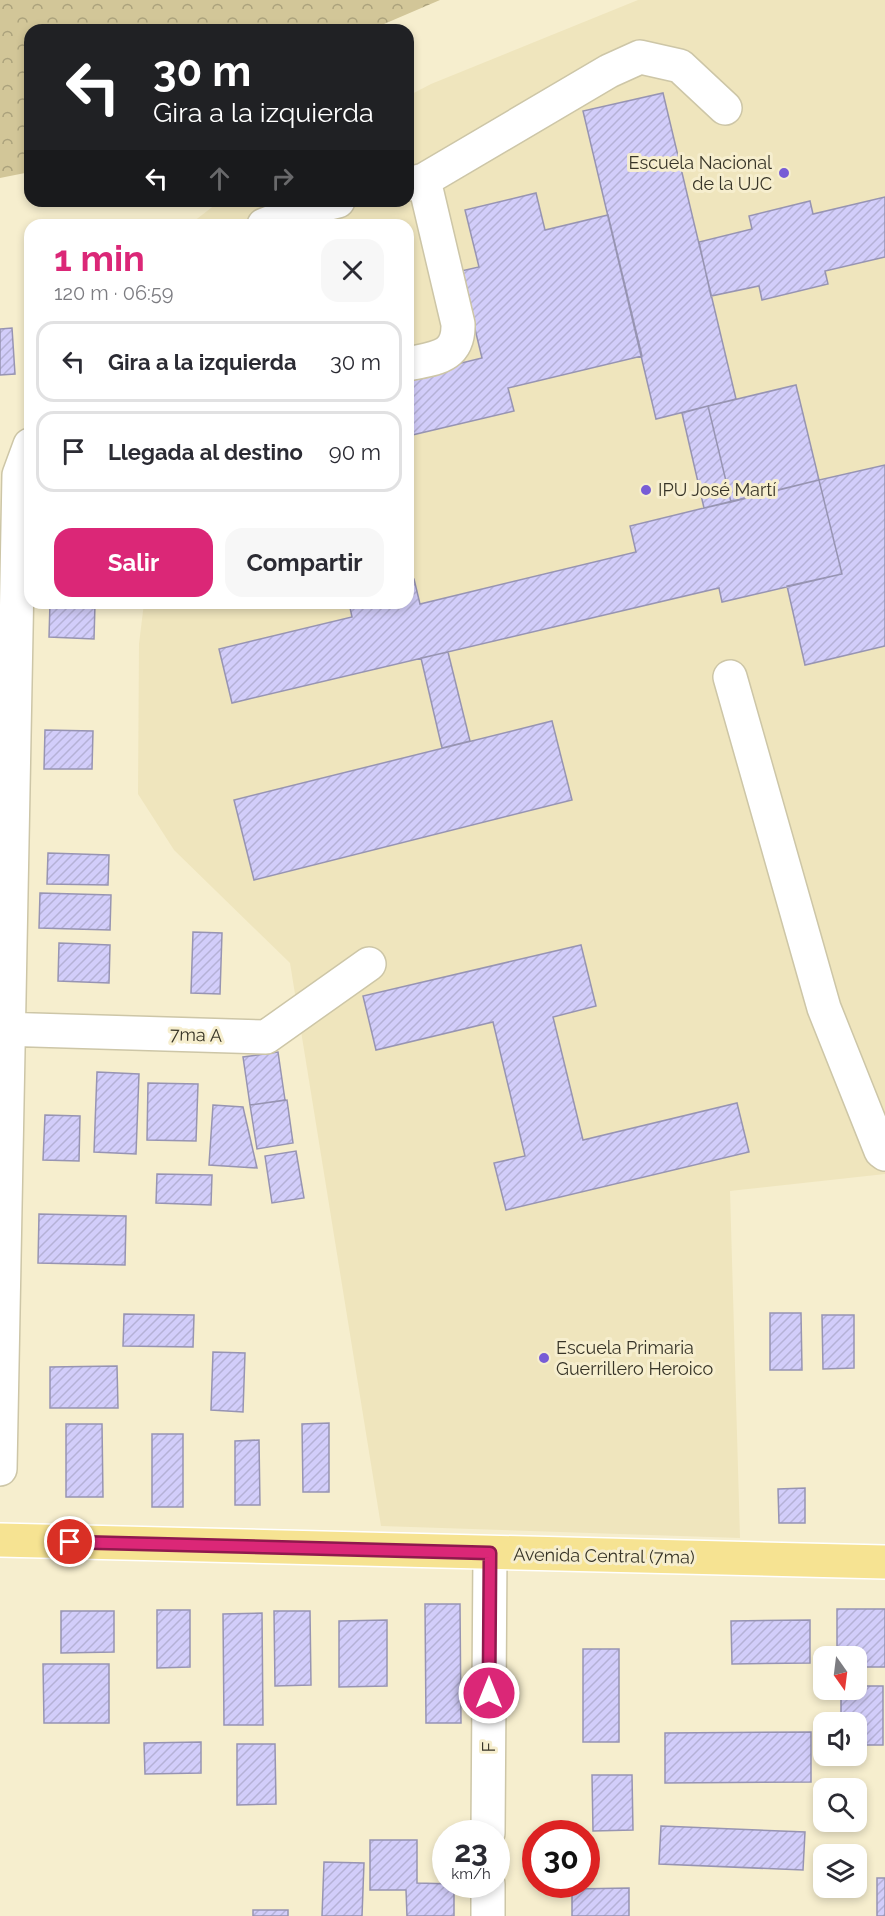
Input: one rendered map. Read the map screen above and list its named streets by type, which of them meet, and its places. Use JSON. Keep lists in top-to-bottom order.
{
  "streets": {
    "main road": ["Avenida Central (7ma)"],
    "street": ["7ma A", "F"]
  },
  "crossings": [
    ["Avenida Central (7ma)", "F"]
  ],
  "places": ["Escuela Nacional de la UJC", "IPU José Martí", "Escuela Primaria Guerrillero Heroico"],
  "north": "bottom",
  "page": {
    "turn": ["30 m", "Gira a la izquierda"],
    "heading": ["1 min", "120 m · 06:59"],
    "list": [
      {
        "name": "Gira a la izquierda",
        "value": "30 m"
      },
      {
        "name": "Llegada al destino",
        "value": "90 m"
      }
    ],
    "buttons": ["Salir", "Compartir"],
    "speed": "23 km/h",
    "limit": "30"
  }
}
